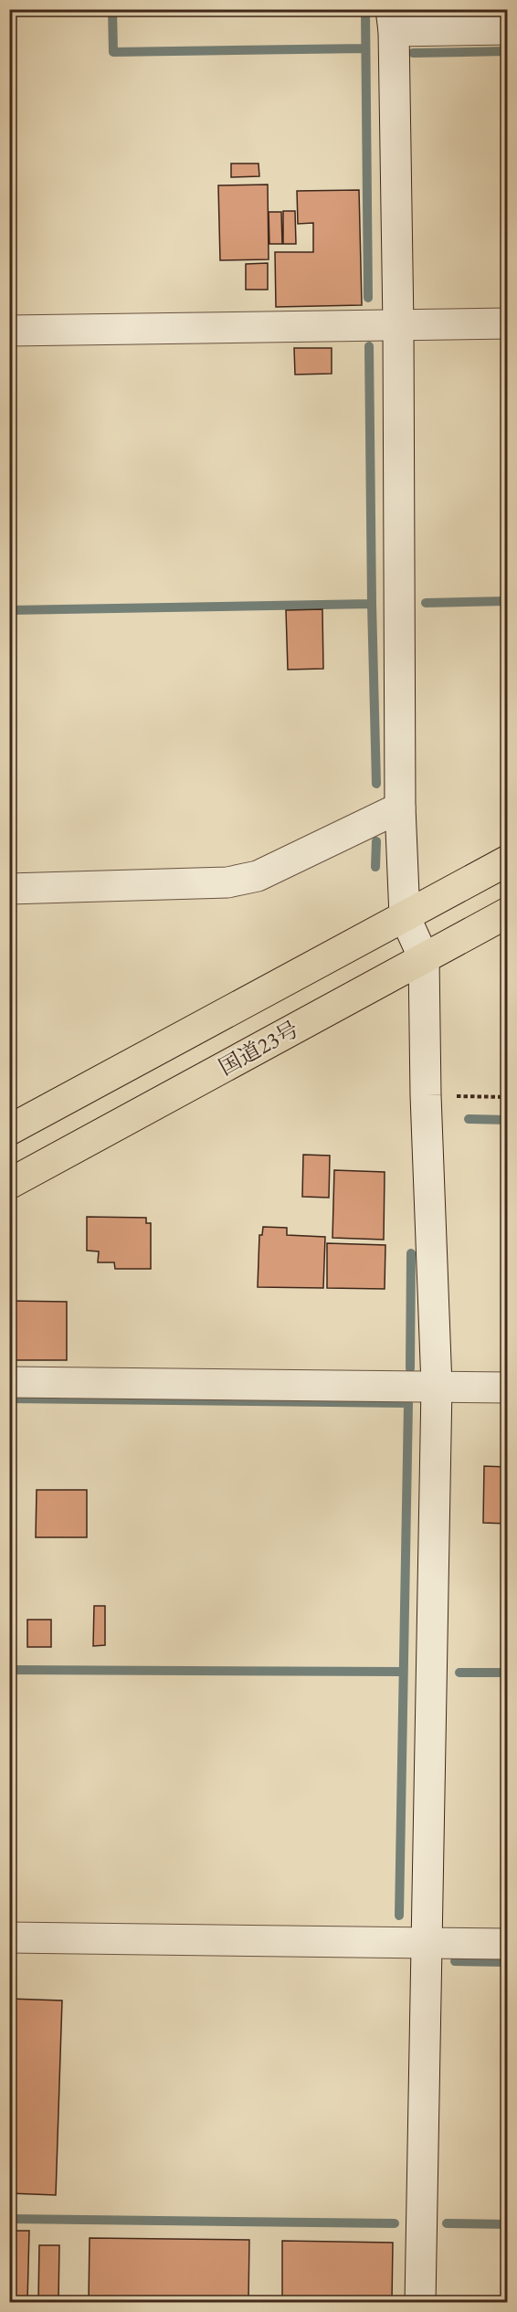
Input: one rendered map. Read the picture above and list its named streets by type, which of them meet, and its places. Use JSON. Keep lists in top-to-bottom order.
{
  "streets": {
    "highway": ["国道23号"]
  }
}
